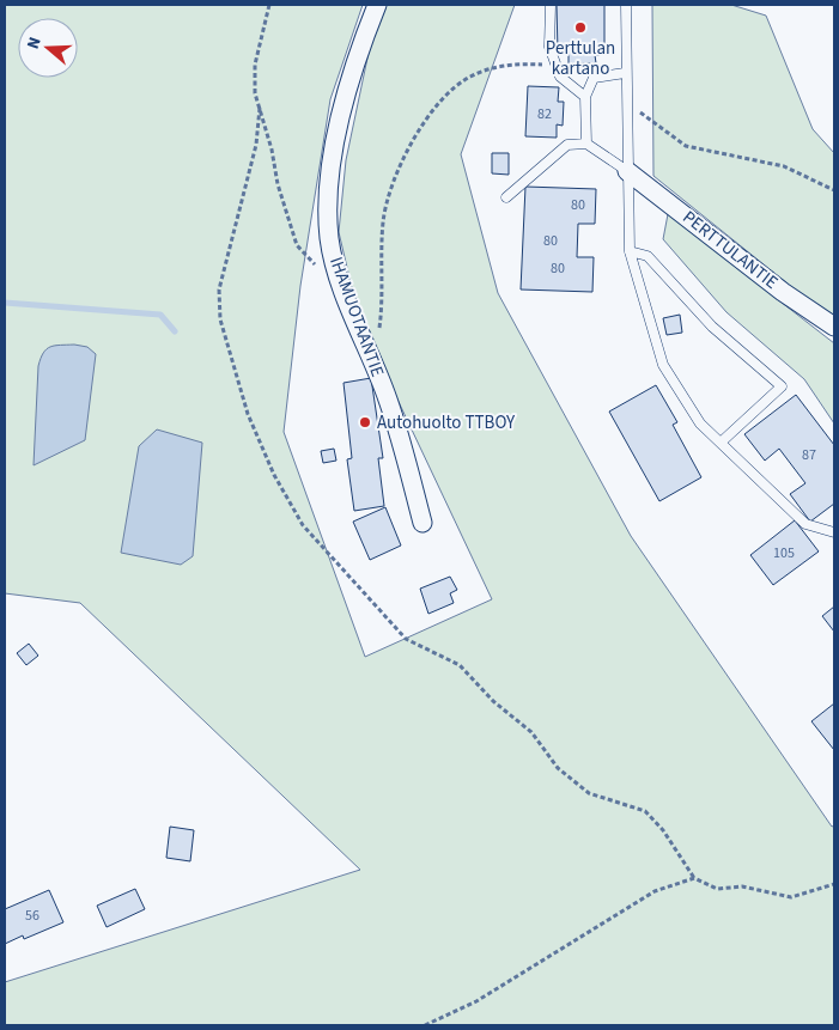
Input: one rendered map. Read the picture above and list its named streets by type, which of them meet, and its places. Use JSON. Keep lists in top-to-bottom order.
{
  "streets": {
    "street": ["PERTTULANTIE", "IHAMUOTAANTIE"]
  },
  "places": ["Perttulan kartano", "Autohuolto TTBOY"],
  "house_numbers": [
    "82",
    "80",
    "80",
    "80",
    "87",
    "105",
    "56"
  ],
  "north": "left"
}
